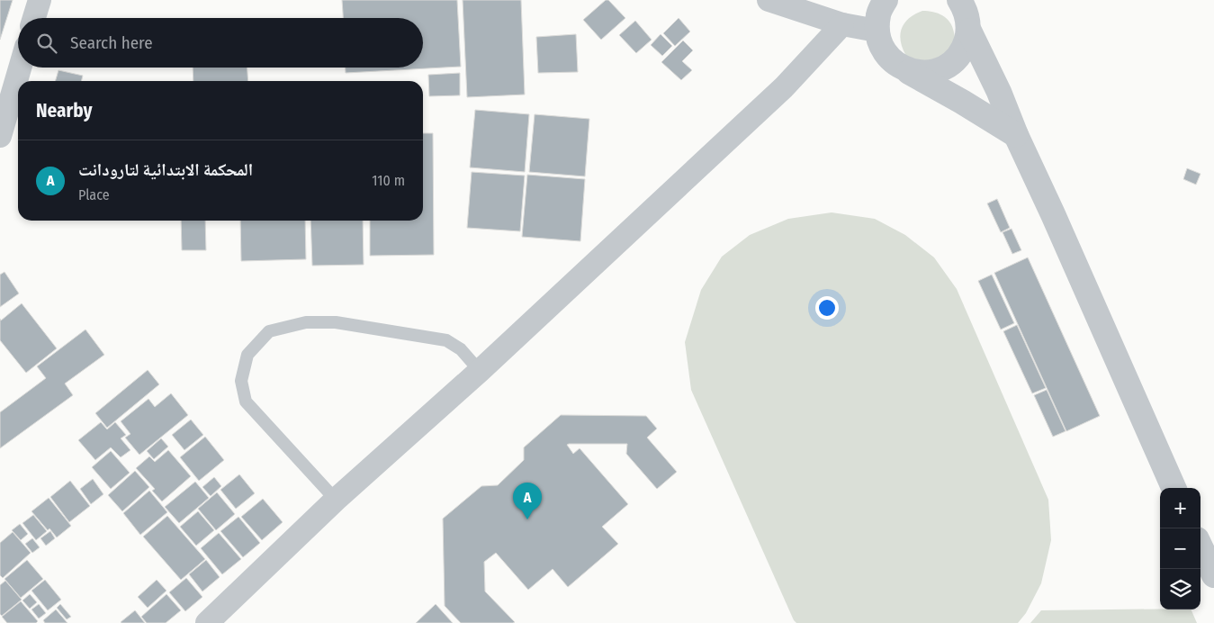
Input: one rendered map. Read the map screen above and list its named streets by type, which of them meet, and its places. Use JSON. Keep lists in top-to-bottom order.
{
  "page": {
    "search": "Search here",
    "heading": "Nearby",
    "list": [
      {
        "mark": "A",
        "name": "المحكمة الابتدائية لتارودانت",
        "note": "Place",
        "value": "110 m"
      }
    ],
    "pins": "A",
    "map_buttons": ["+", "−"]
  }
}
